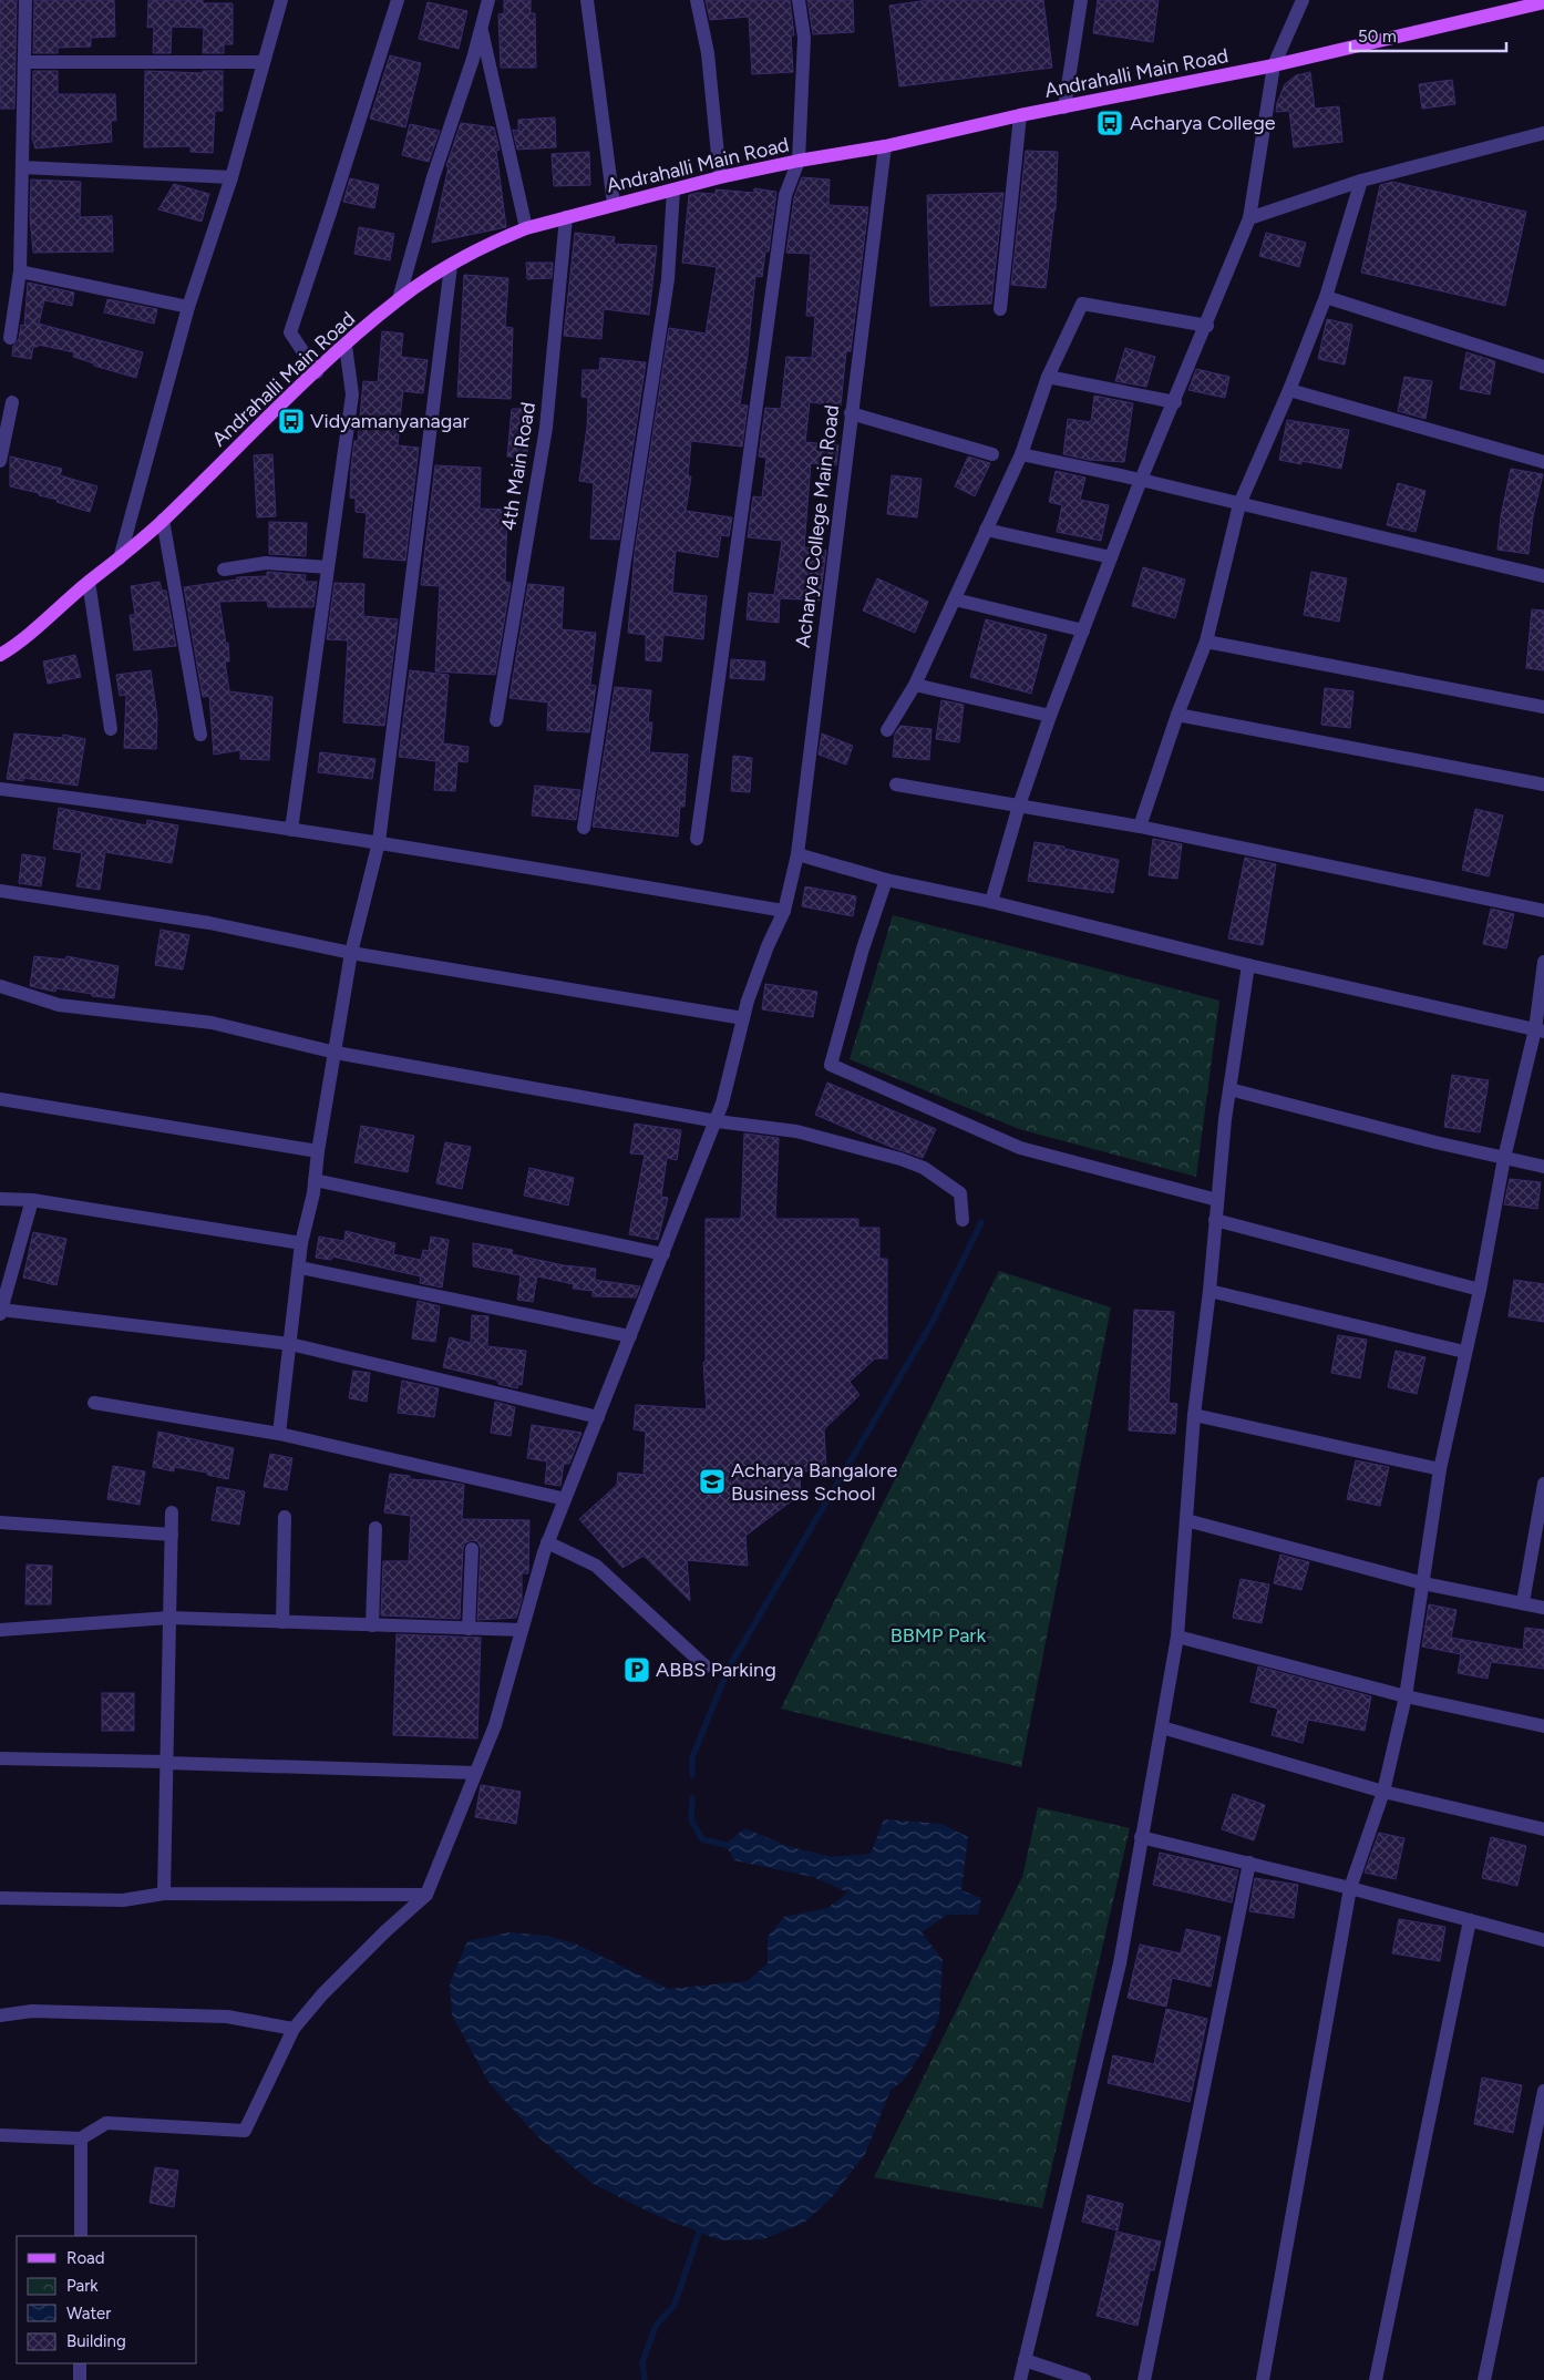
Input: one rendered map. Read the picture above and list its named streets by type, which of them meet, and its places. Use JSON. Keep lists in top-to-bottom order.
{
  "streets": {
    "main road": ["Andrahalli Main Road"],
    "street": ["4th Main Road", "Acharya College Main Road"]
  },
  "crossings": [
    ["Andrahalli Main Road", "4th Main Road"],
    ["Andrahalli Main Road", "Acharya College Main Road"]
  ],
  "parks": ["BBMP Park"],
  "places": {
    "bus stop": ["Acharya College", "Vidyamanyanagar"],
    "school or university": ["Acharya Bangalore Business School"],
    "parking": ["ABBS Parking"]
  },
  "legend": [
    "Road",
    "Park",
    "Water",
    "Building"
  ],
  "scale_bar": "50 m"
}
